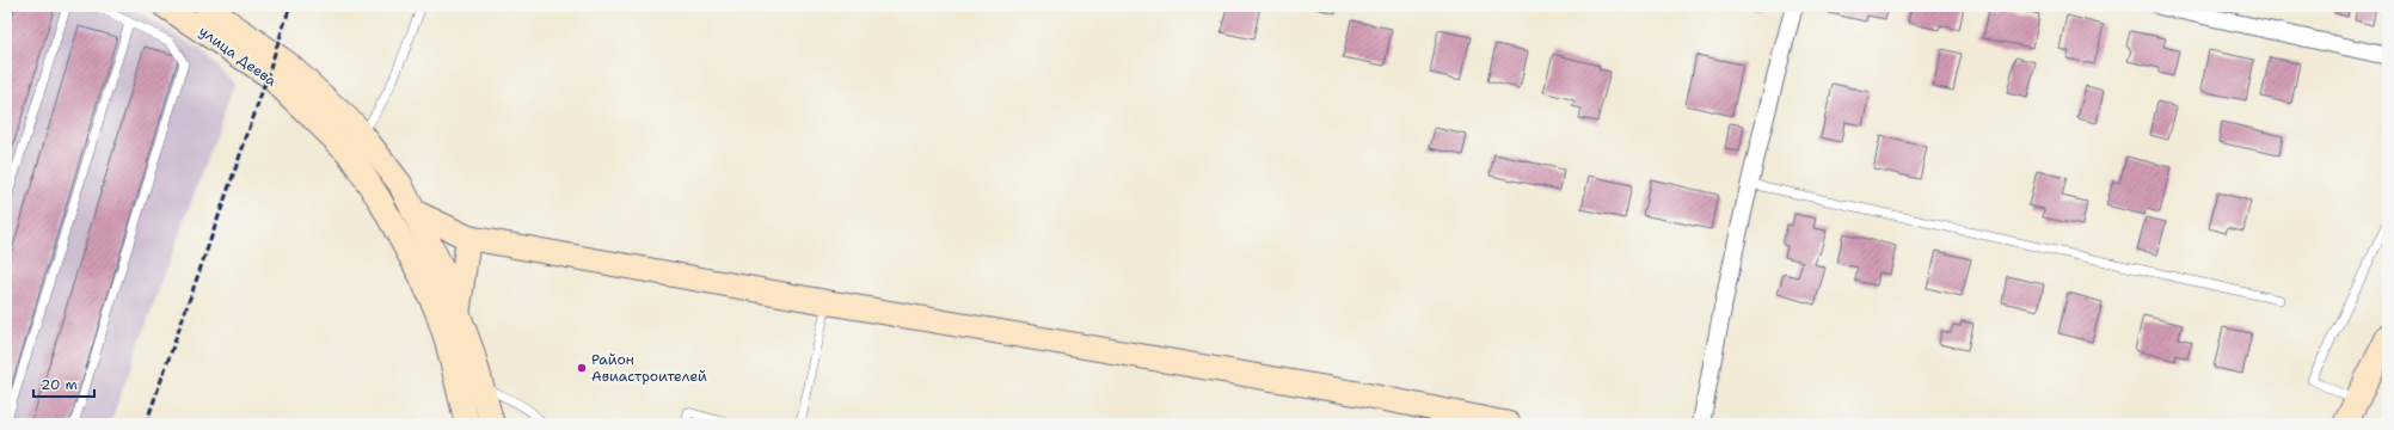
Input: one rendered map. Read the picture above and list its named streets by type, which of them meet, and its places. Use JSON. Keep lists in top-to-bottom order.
{
  "streets": {
    "street": ["улица Деева"]
  },
  "places": ["Район Авиастроителей"],
  "scale_bar": "20 m"
}
